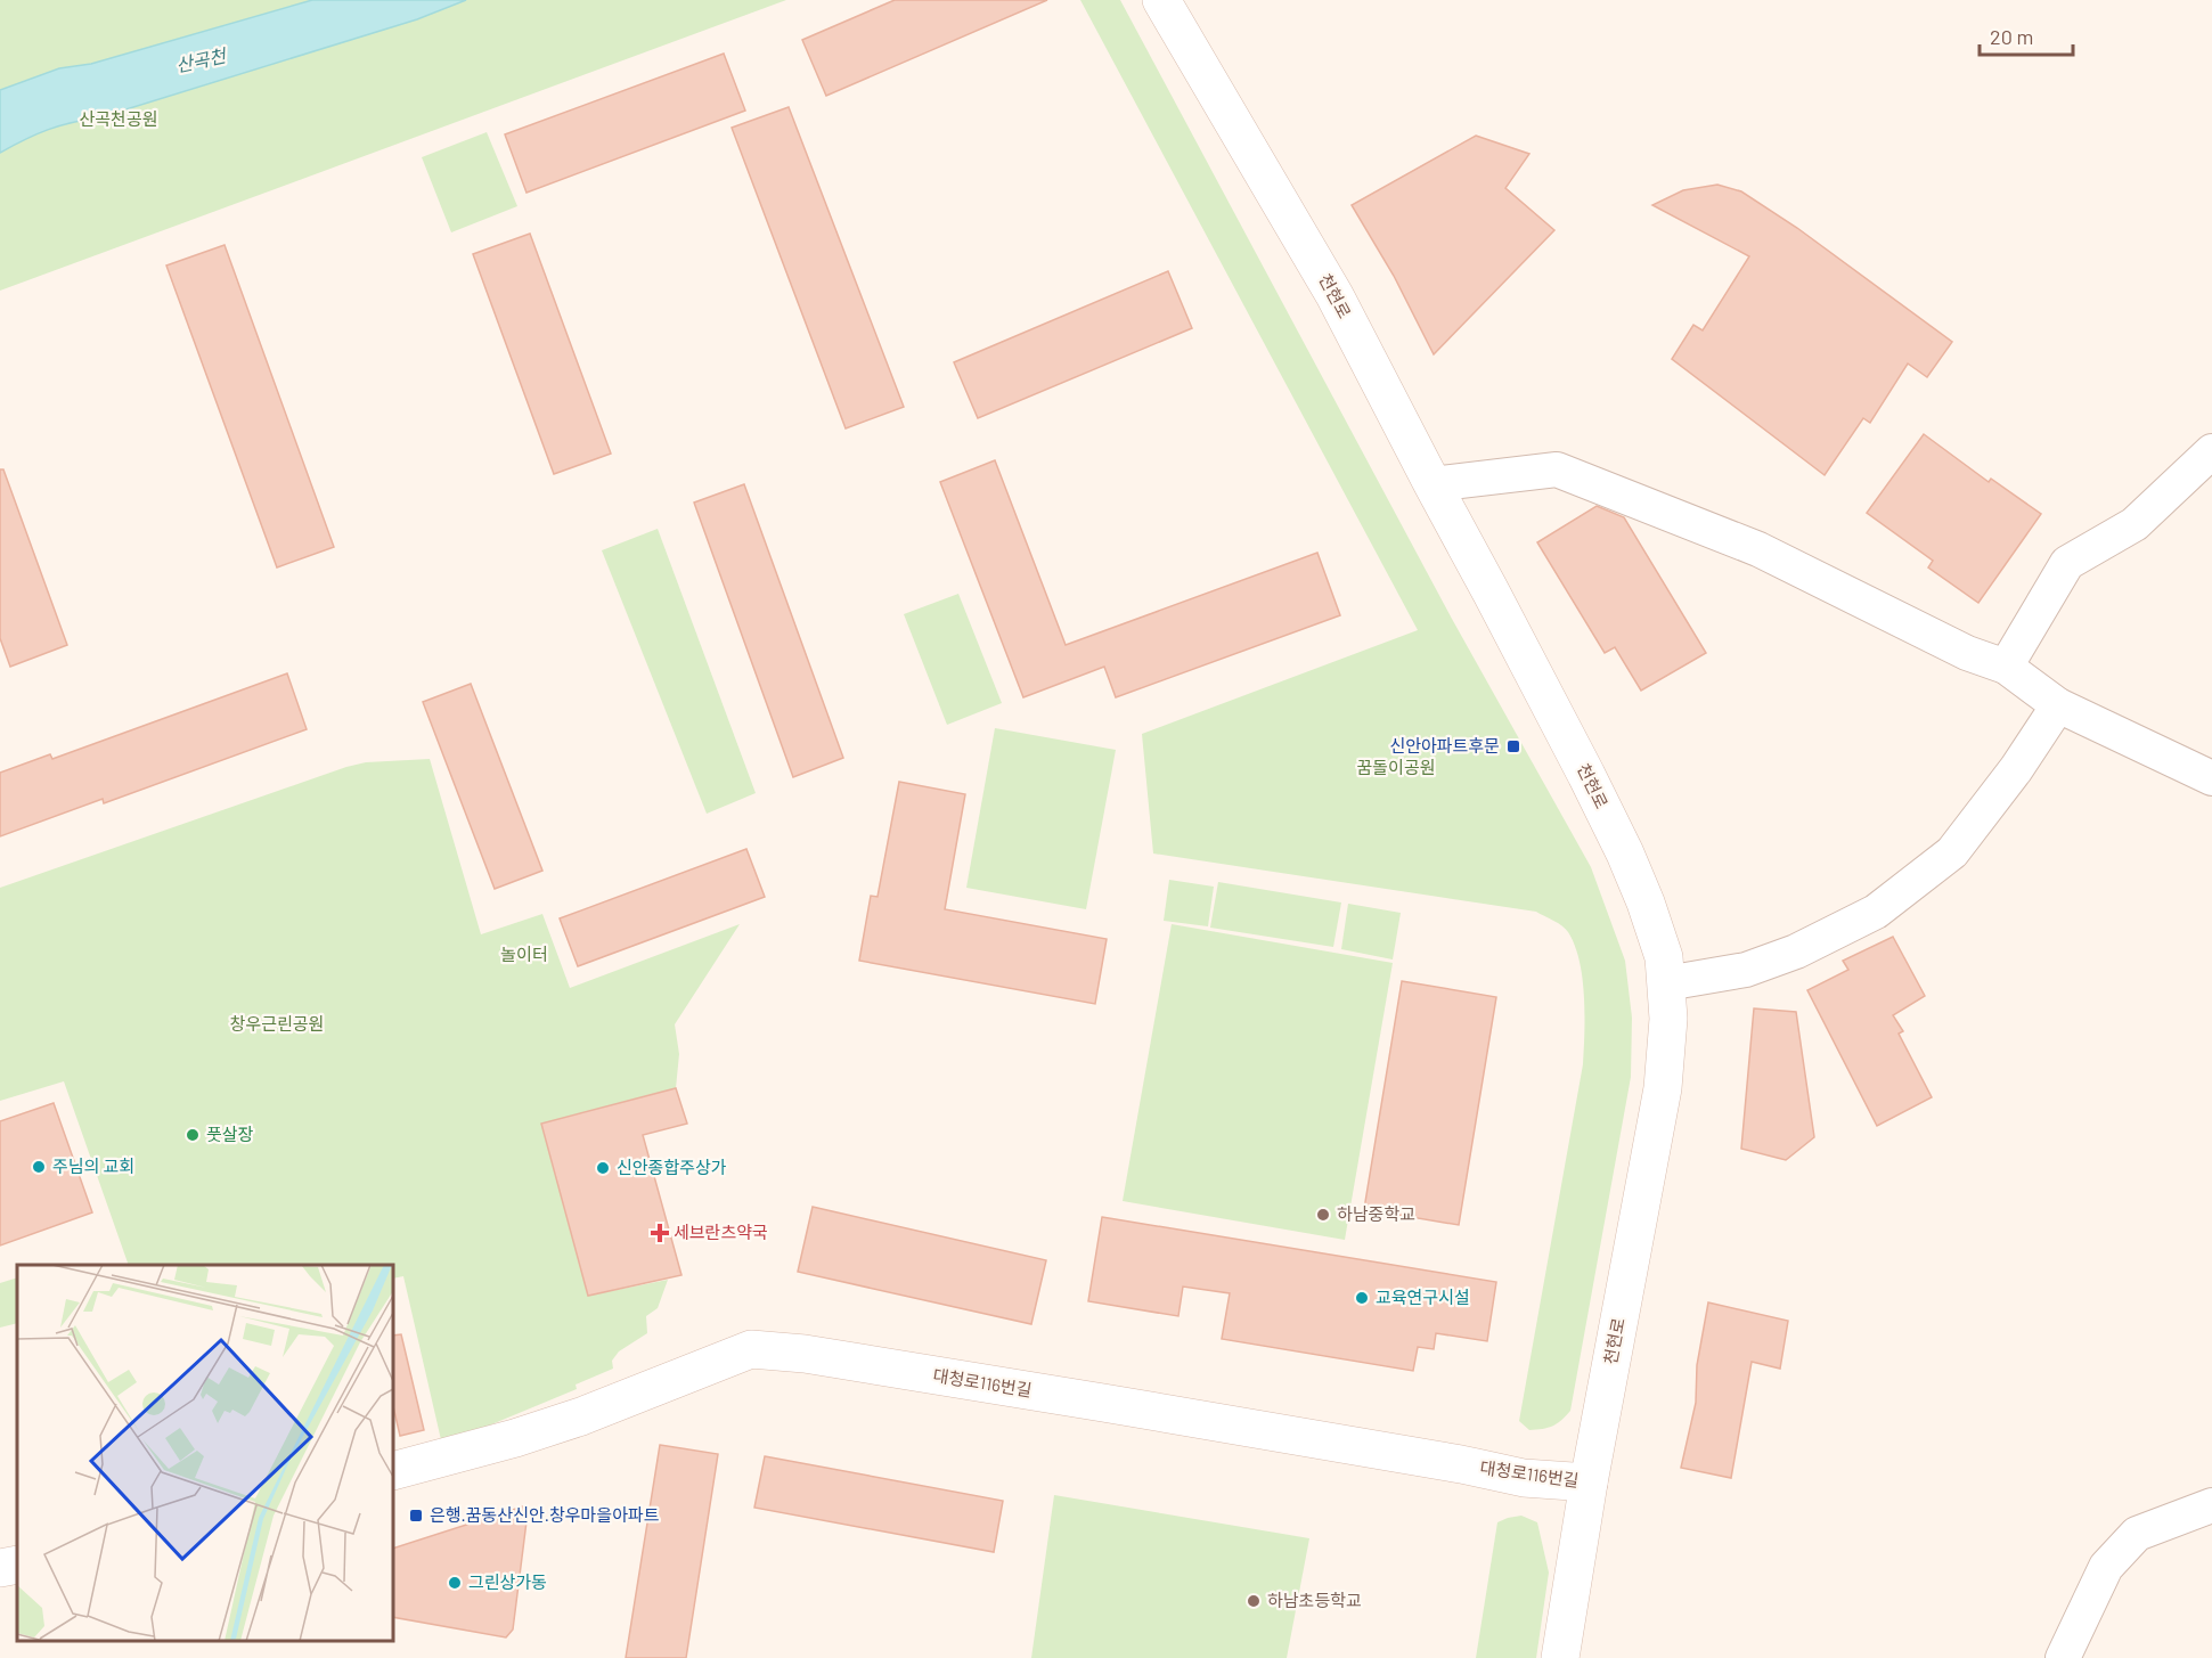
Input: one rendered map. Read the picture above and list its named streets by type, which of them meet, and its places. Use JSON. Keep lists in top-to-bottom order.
{
  "streets": {
    "main road": ["천현로", "대청로116번길"]
  },
  "crossings": [
    ["천현로", "대청로116번길"]
  ],
  "water": ["산곡천"],
  "parks": [
    "산곡천공원",
    "꿈돌이공원",
    "놀이터",
    "창우근린공원"
  ],
  "places": {
    "transit": ["신안아파트후문", "은행.꿈동산신안.창우마을아파트"],
    "other": [
      "풋살장",
      "주님의 교회",
      "신안종합주상가",
      "하남중학교",
      "교육연구시설",
      "그린상가동",
      "하남초등학교"
    ],
    "health": ["세브란츠약국"]
  },
  "scale_bar": "20 m"
}
